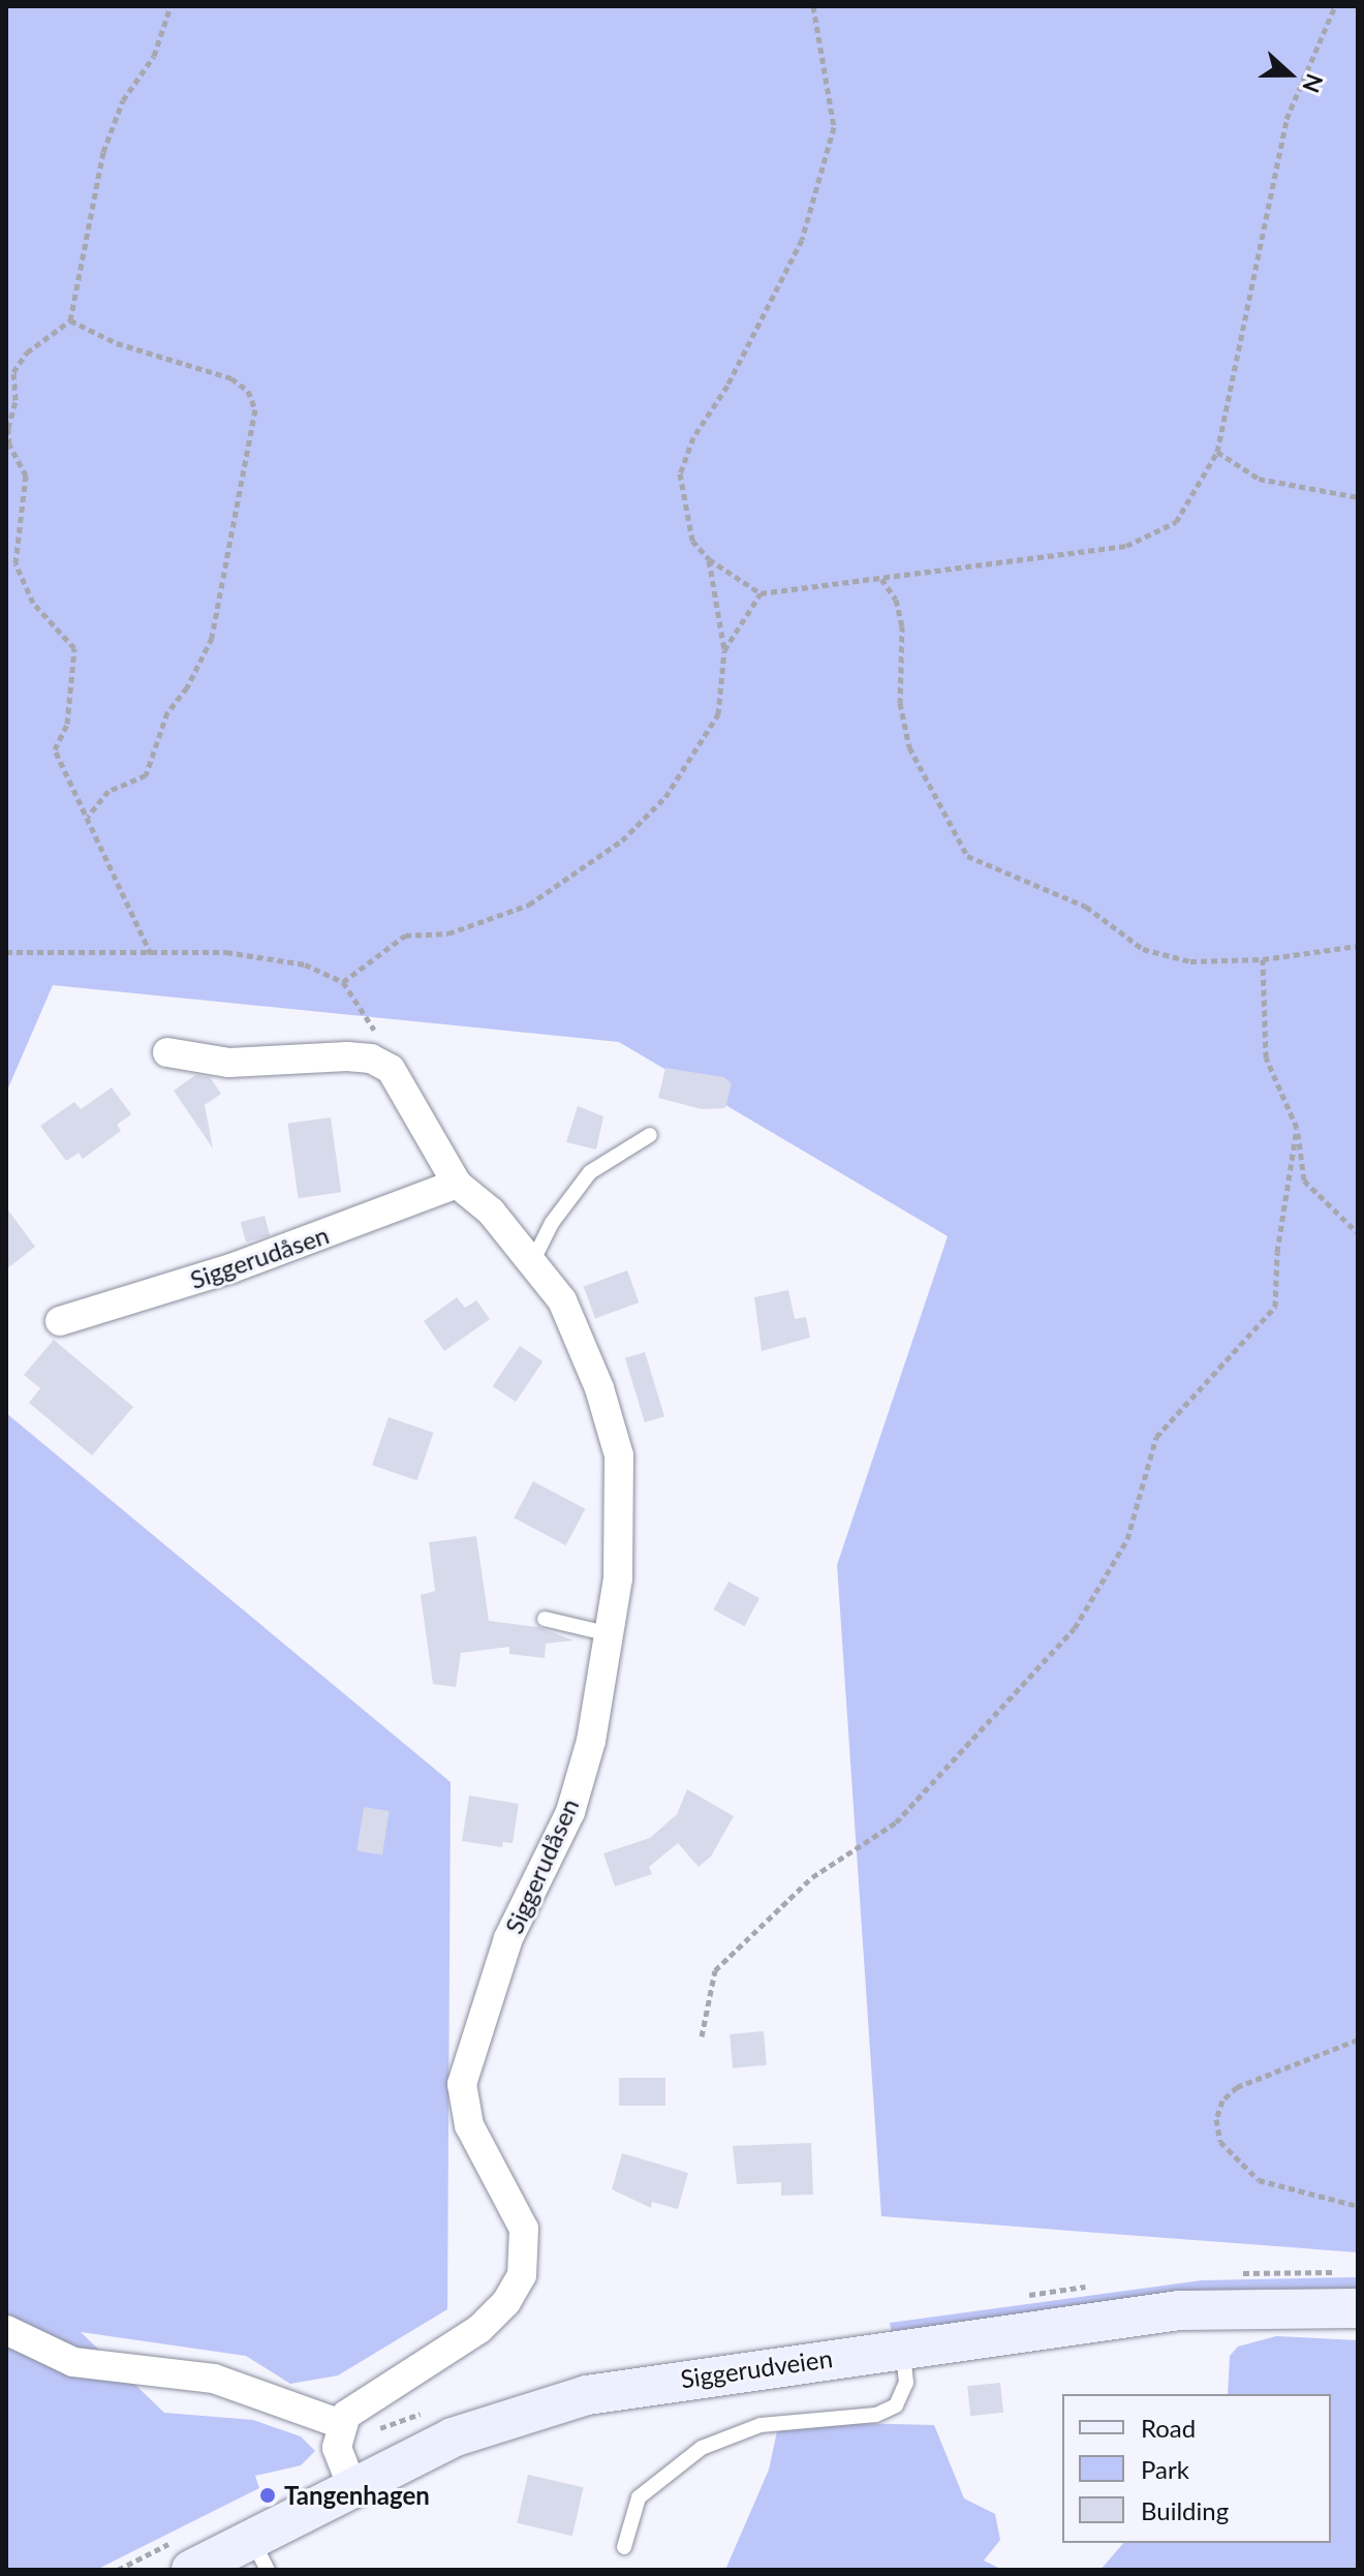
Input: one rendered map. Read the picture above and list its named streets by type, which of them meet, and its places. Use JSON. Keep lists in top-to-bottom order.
{
  "streets": {
    "main road": ["Siggerudveien"],
    "street": ["Siggerudåsen"]
  },
  "places": ["Tangenhagen"],
  "legend": ["Road", "Park", "Building"],
  "north": "right"
}
